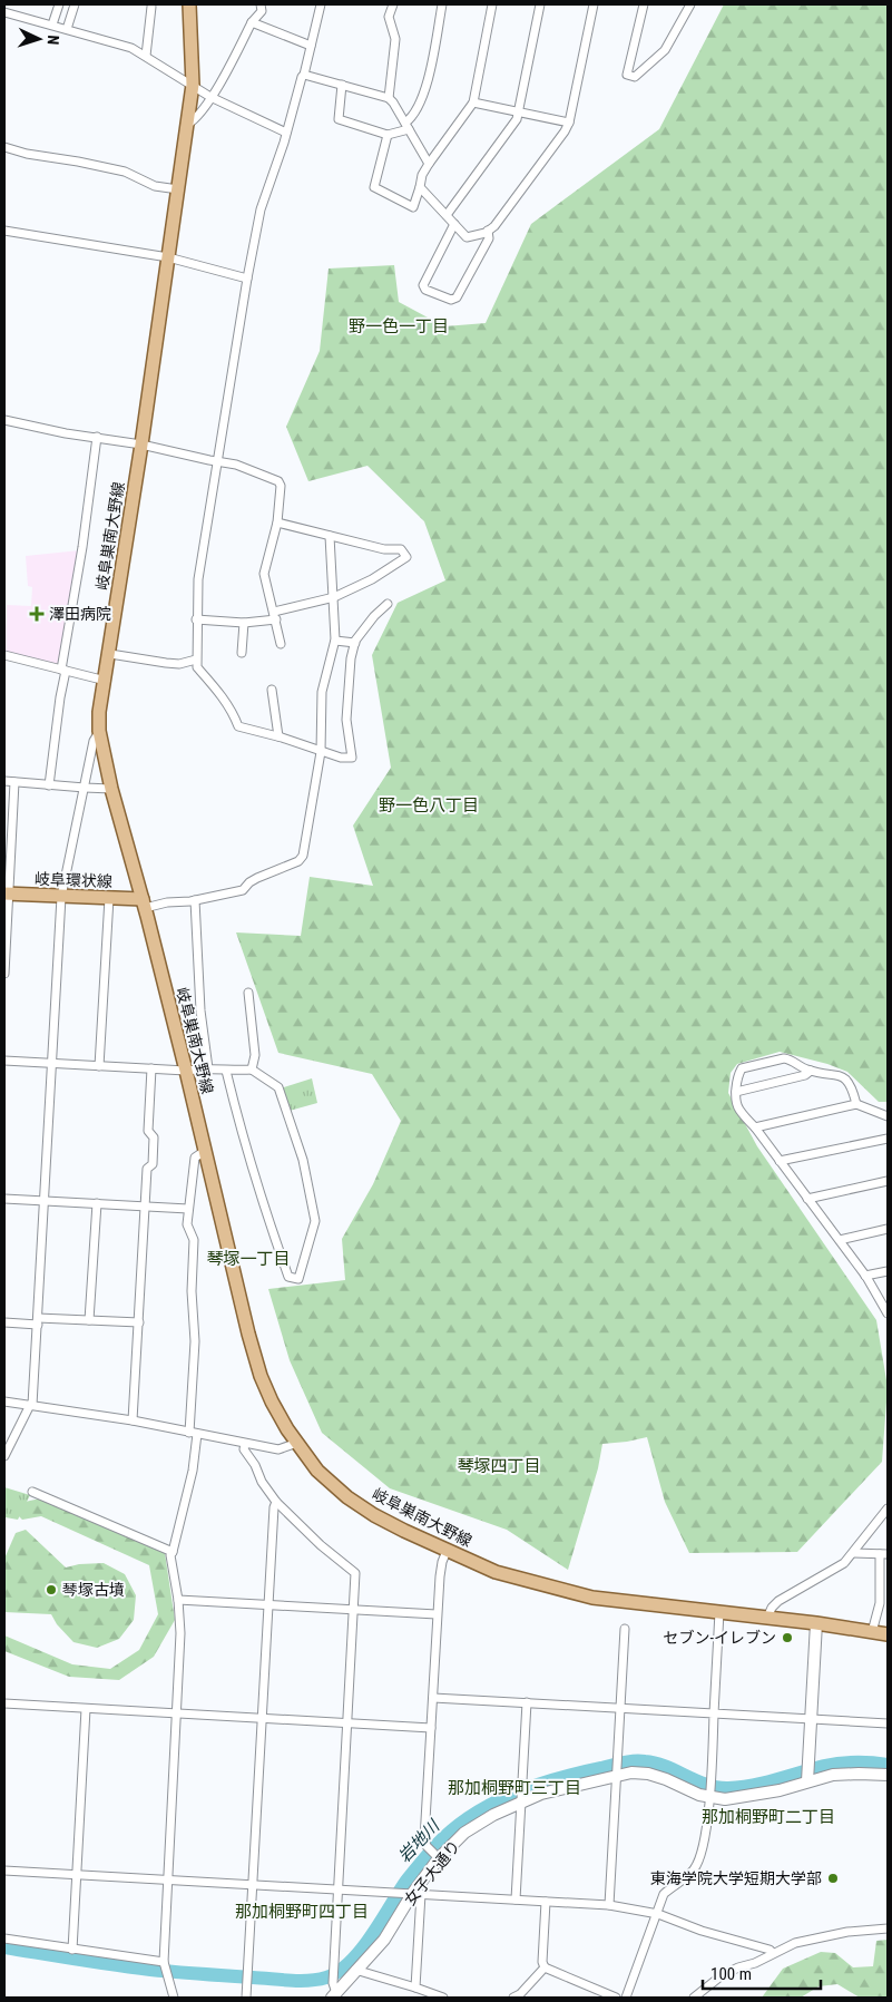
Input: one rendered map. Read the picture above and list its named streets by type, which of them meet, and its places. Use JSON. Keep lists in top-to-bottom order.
{
  "streets": {
    "main road": ["岐阜巣南大野線", "岐阜環状線"],
    "street": ["女子大通り"]
  },
  "crossings": [
    ["岐阜巣南大野線", "岐阜環状線"]
  ],
  "districts": [
    "野一色一丁目",
    "野一色八丁目",
    "琴塚一丁目",
    "琴塚四丁目",
    "那加桐野町三丁目",
    "那加桐野町二丁目",
    "那加桐野町四丁目"
  ],
  "water": ["岩地川"],
  "places": {
    "health": ["澤田病院"],
    "other": ["琴塚古墳", "セブン-イレブン", "東海学院大学短期大学部"]
  },
  "scale_bar": "100 m",
  "north": "right"
}
